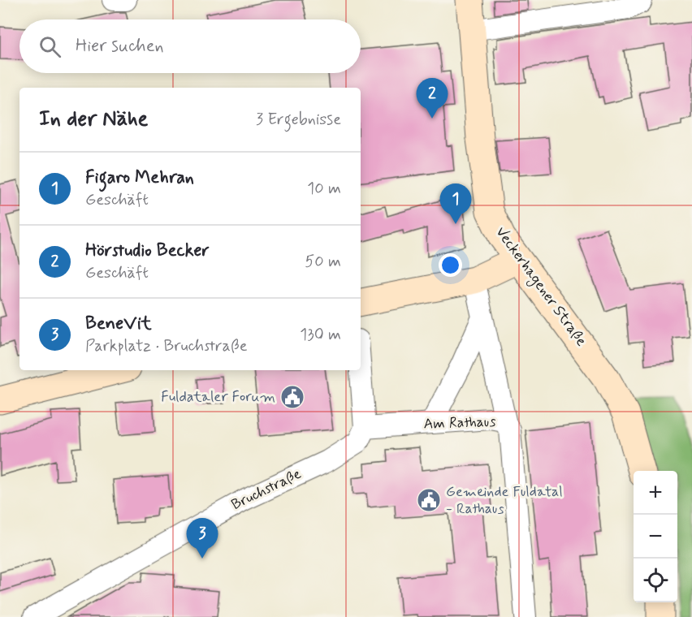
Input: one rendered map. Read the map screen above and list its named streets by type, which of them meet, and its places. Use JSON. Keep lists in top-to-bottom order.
{
  "streets": {
    "street": ["Veckerhagener Straße", "Am Rathaus", "Bruchstraße"]
  },
  "crossings": [
    ["Am Rathaus", "Bruchstraße"]
  ],
  "places": {
    "public building": ["Fuldataler Forum", "Gemeinde Fuldatal - Rathaus"]
  },
  "page": {
    "search": "Hier suchen",
    "pins": ["2", "1", "3"],
    "heading": ["In der Nähe", "3 Ergebnisse"],
    "list": [
      {
        "mark": "1",
        "name": "Figaro Mehran",
        "note": "Geschäft",
        "value": "10 m"
      },
      {
        "mark": "2",
        "name": "Hörstudio Becker",
        "note": "Geschäft",
        "value": "50 m"
      },
      {
        "mark": "3",
        "name": "BeneVit",
        "note": "Parkplatz · Bruchstraße",
        "value": "130 m"
      }
    ],
    "map_buttons": ["+", "−"]
  }
}
